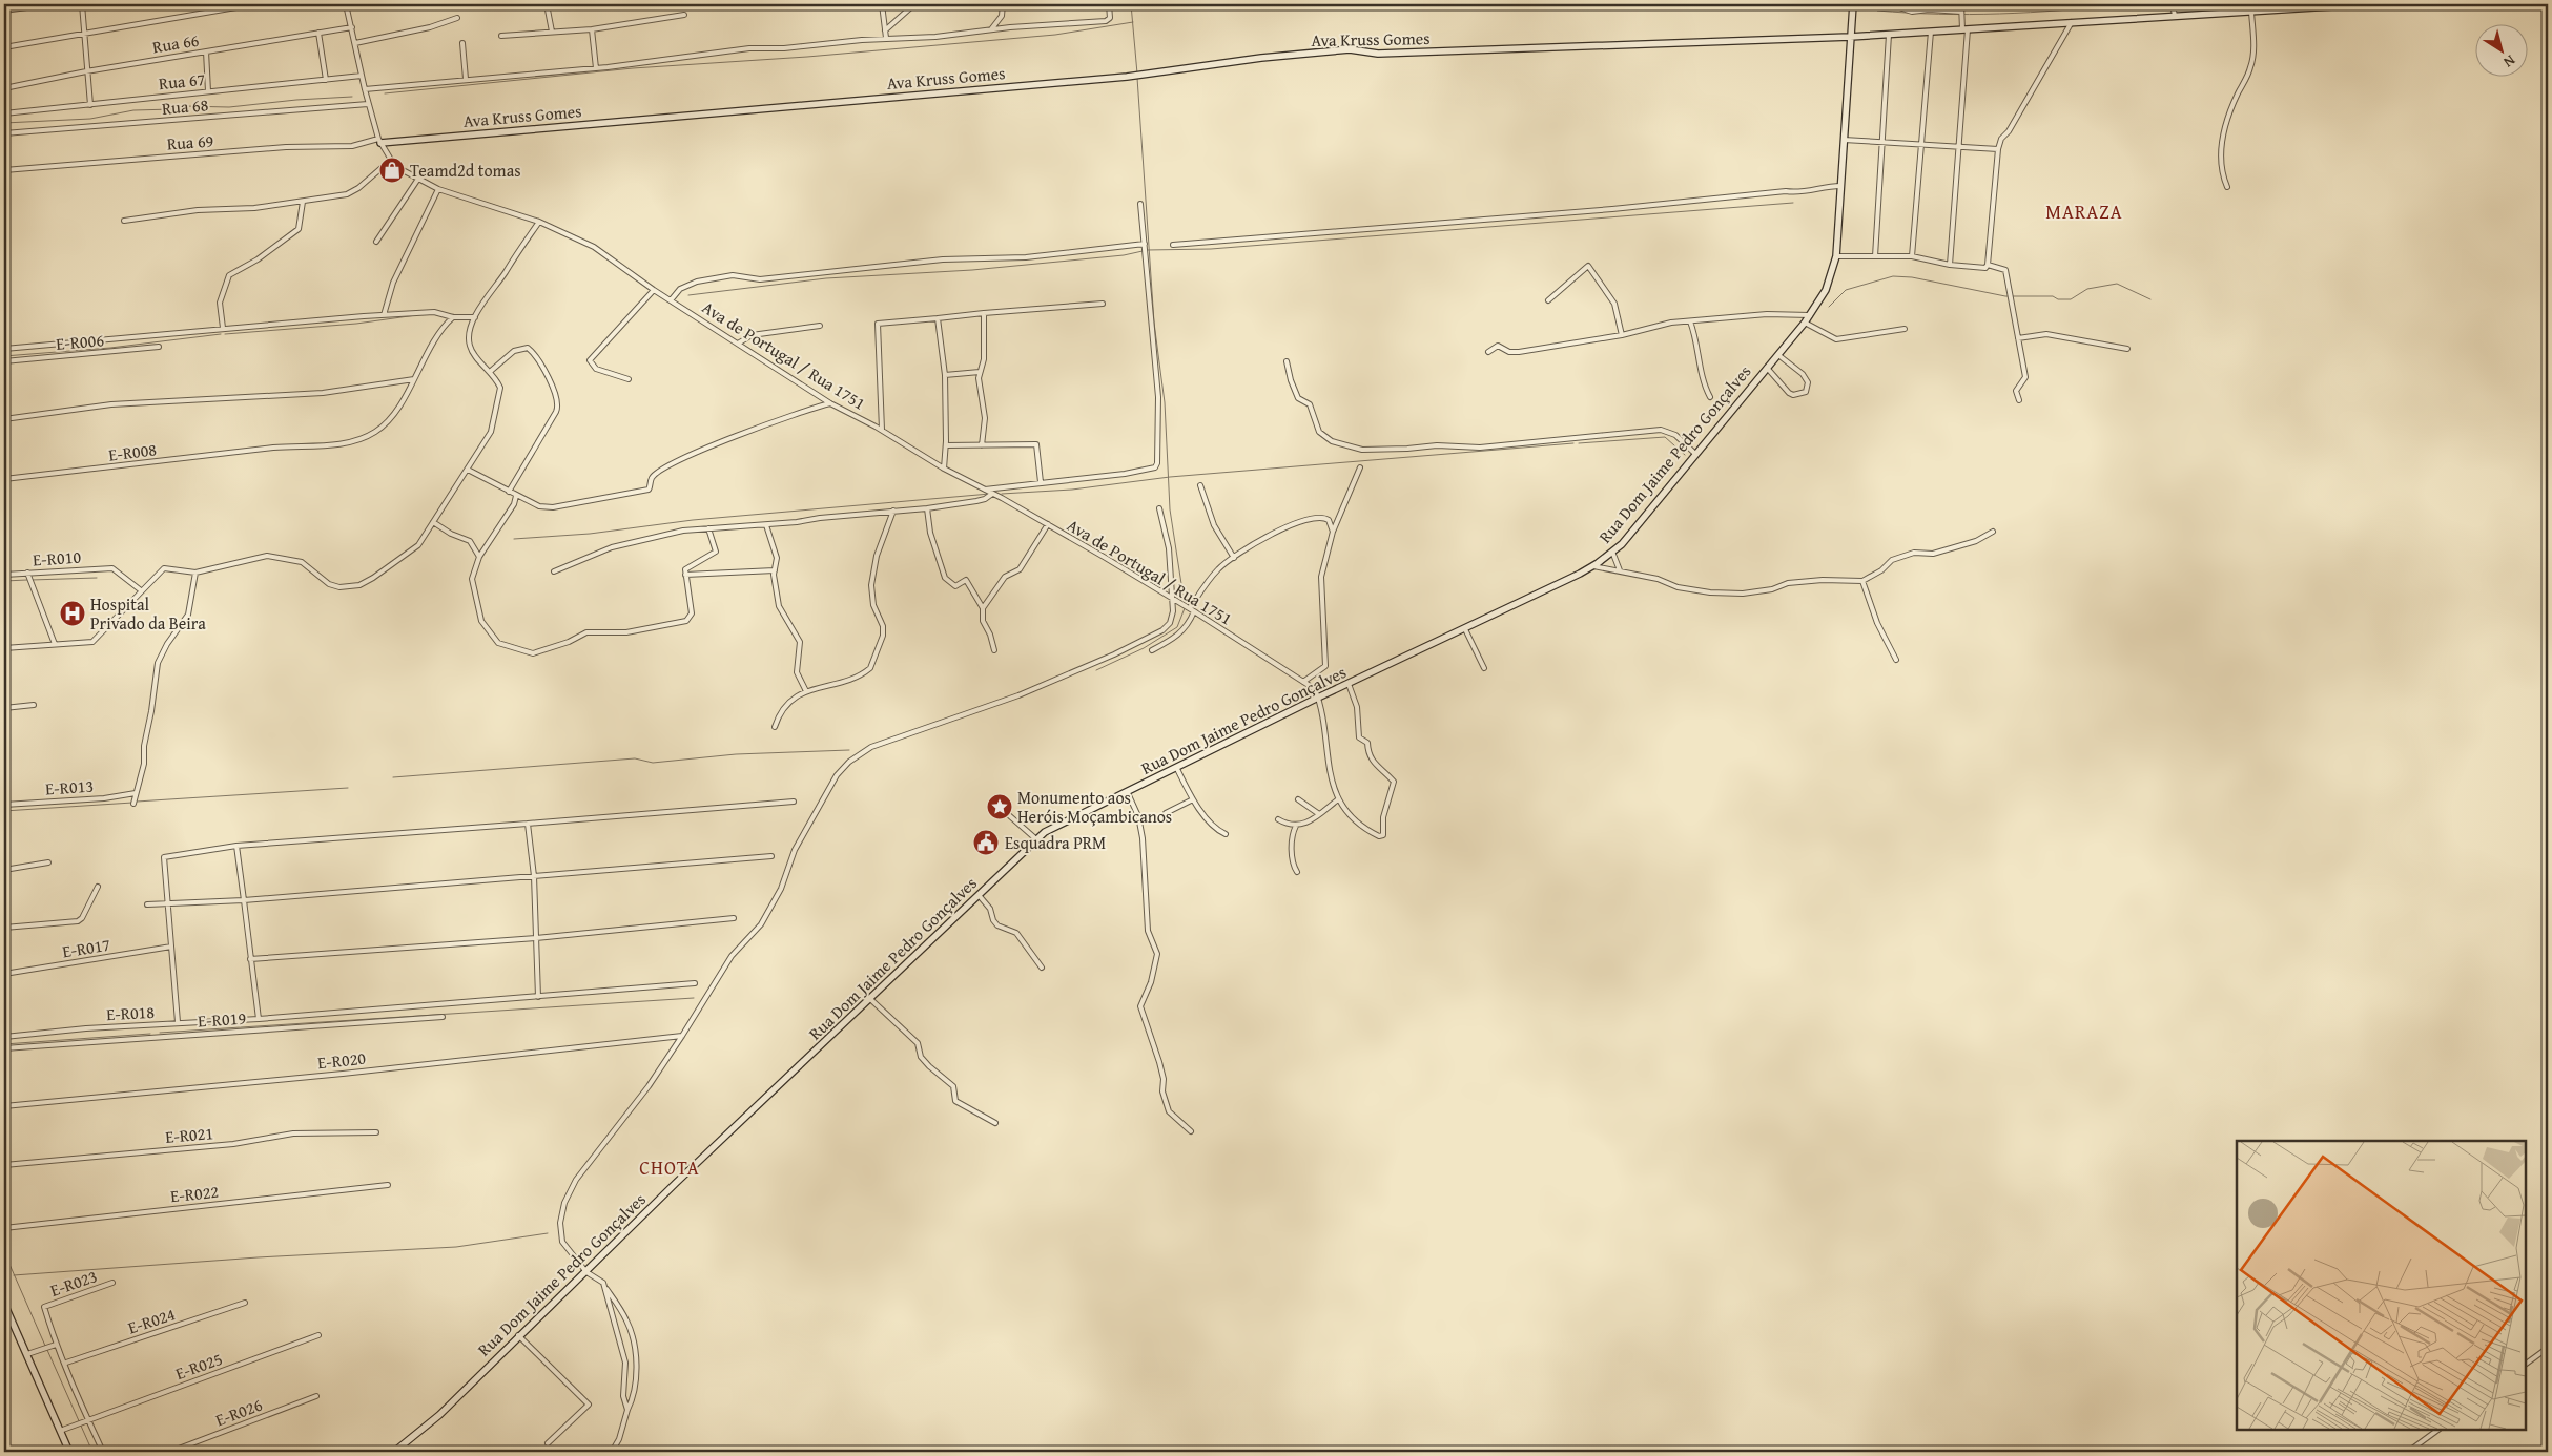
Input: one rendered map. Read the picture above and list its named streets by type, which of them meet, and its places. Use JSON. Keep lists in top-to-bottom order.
{
  "streets": {
    "main road": ["Ava Kruss Gomes", "Rua Dom Jaime Pedro Gonçalves"],
    "street": [
      "Rua 66",
      "Rua 67",
      "Rua 68",
      "Rua 69",
      "E-R006",
      "Ava de Portugal / Rua 1751",
      "E-R008",
      "E-R010",
      "E-R013",
      "E-R017",
      "E-R018",
      "E-R019",
      "E-R020",
      "E-R021",
      "E-R022",
      "E-R023",
      "E-R024",
      "E-R025",
      "E-R026"
    ]
  },
  "crossings": [
    ["Ava Kruss Gomes", "Rua 69"],
    ["Ava Kruss Gomes", "Ava de Portugal / Rua 1751"],
    ["Ava Kruss Gomes", "Rua Dom Jaime Pedro Gonçalves"],
    ["Rua 66", "Ava de Portugal / Rua 1751"],
    ["Rua 67", "Ava de Portugal / Rua 1751"],
    ["Rua 68", "Ava de Portugal / Rua 1751"],
    ["Rua 69", "Ava de Portugal / Rua 1751"],
    ["Ava de Portugal / Rua 1751", "Rua Dom Jaime Pedro Gonçalves"]
  ],
  "districts": ["MARAZA", "CHOTA"],
  "places": {
    "shop": ["Teamd2d tomas"],
    "hospital": ["Hospital Privado da Beira"],
    "place": ["Monumento aos Heróis Moçambicanos"],
    "public building": ["Esquadra PRM"]
  },
  "north": "bottom right"
}
